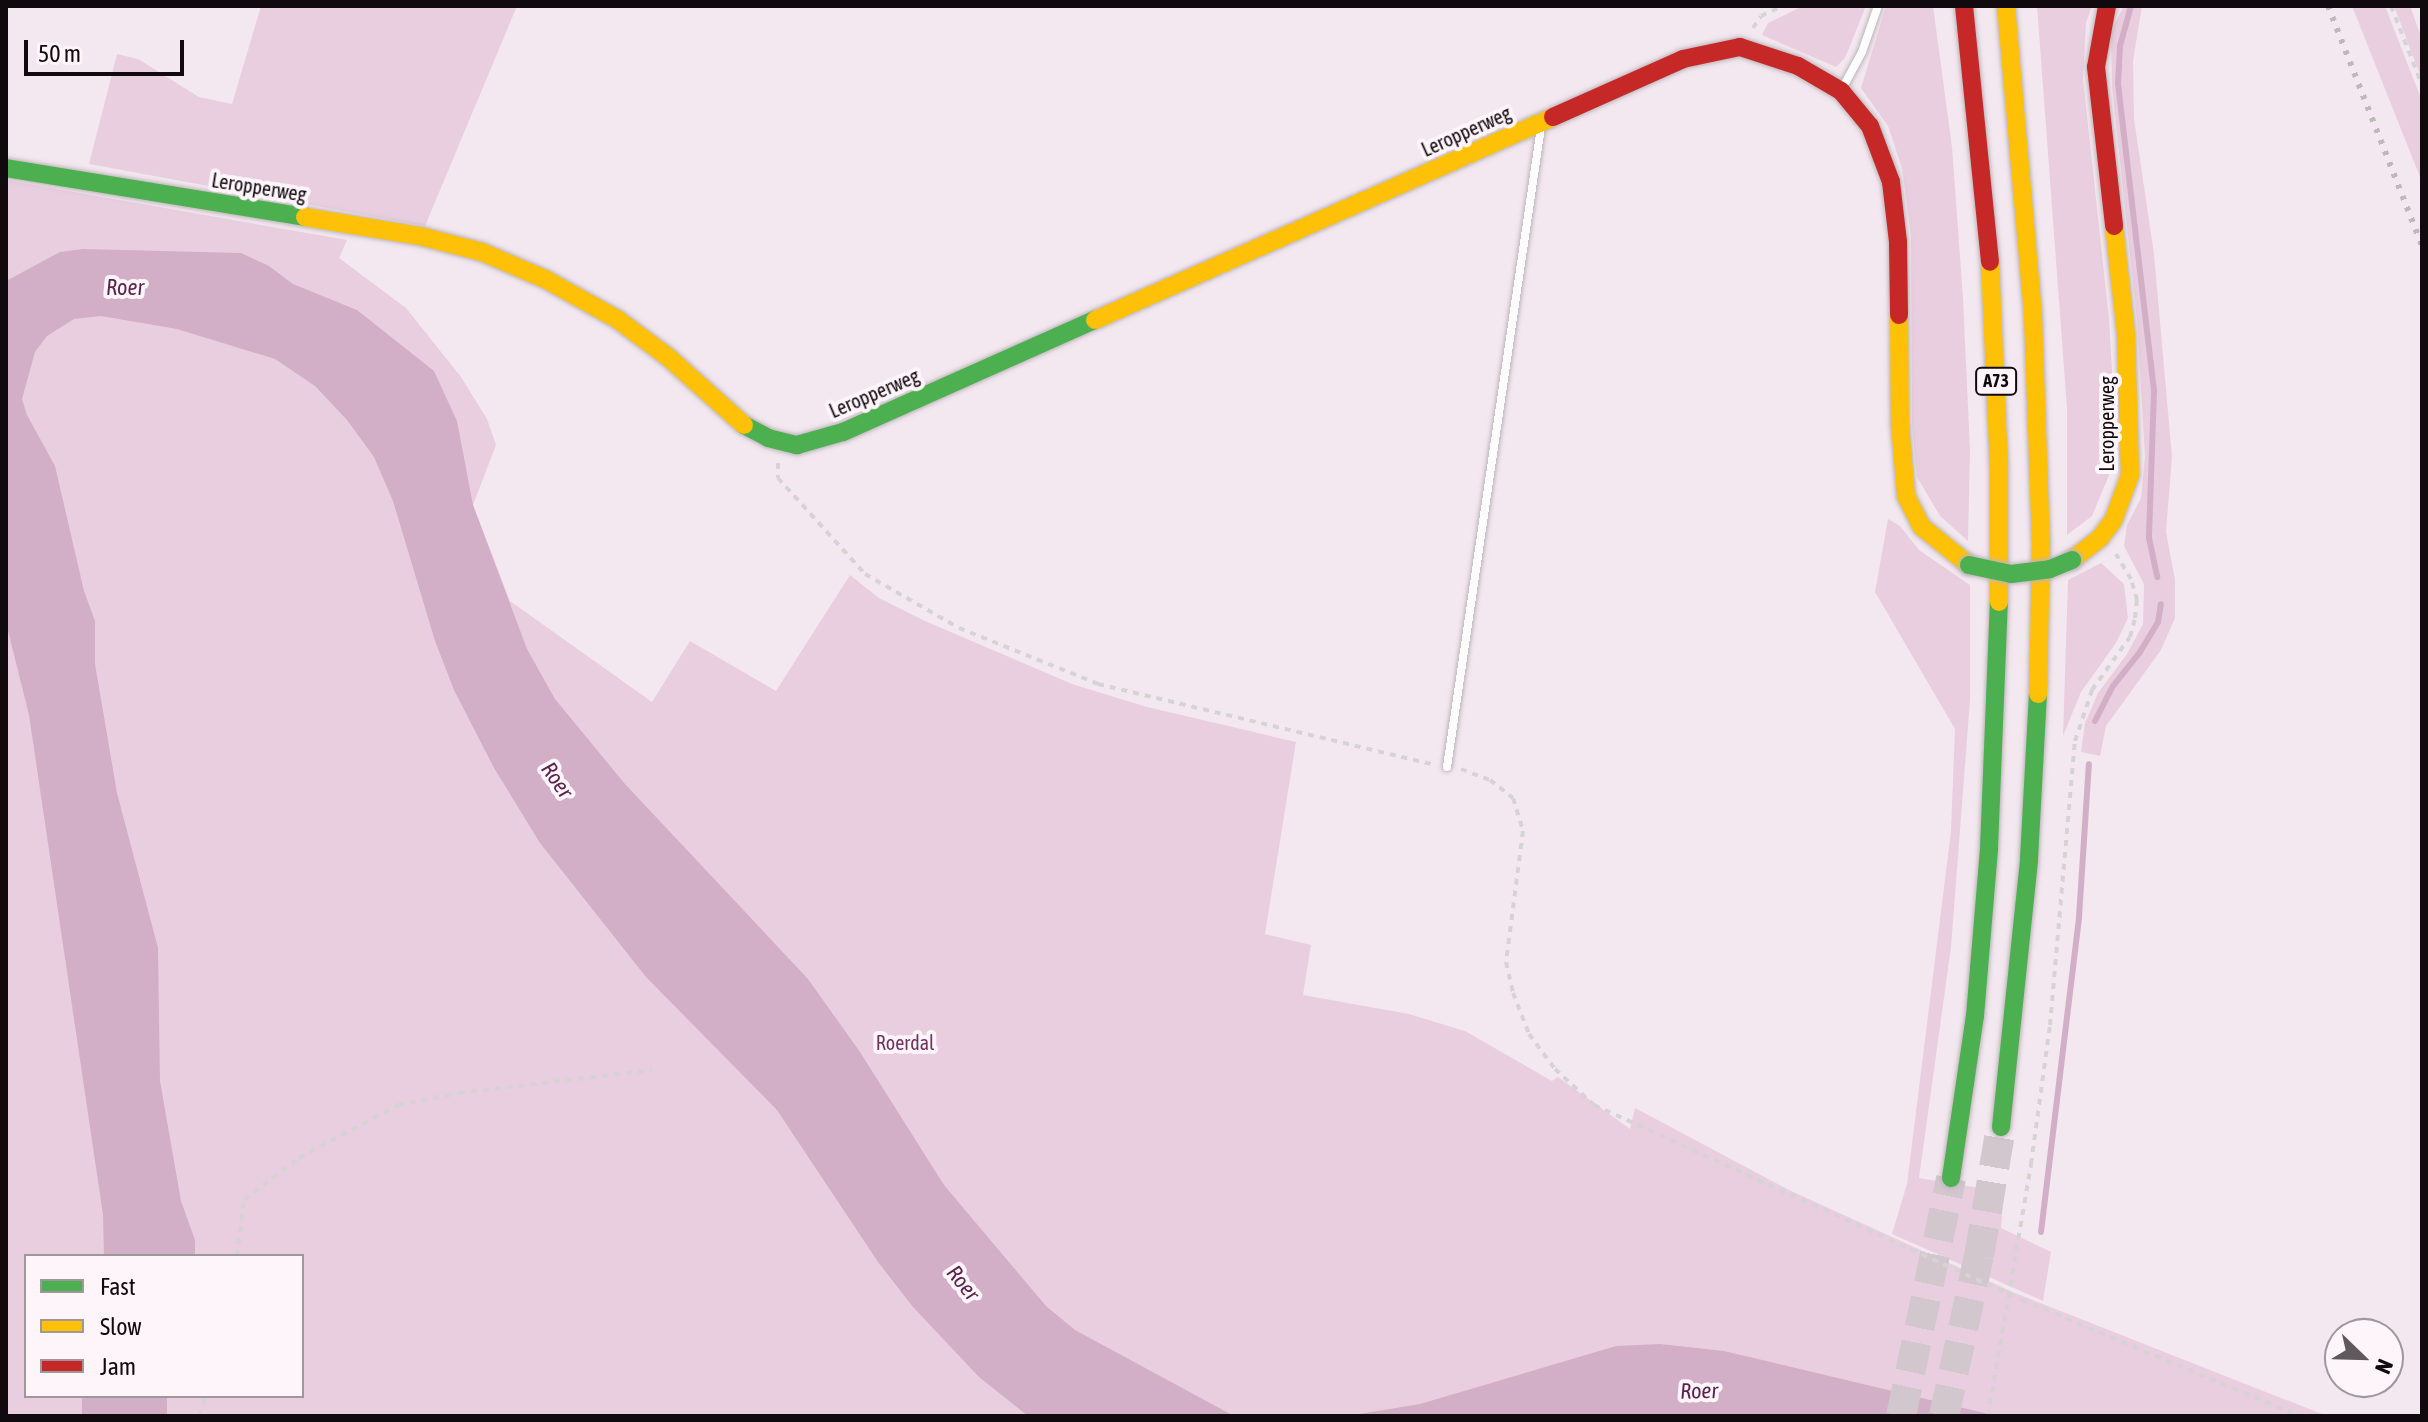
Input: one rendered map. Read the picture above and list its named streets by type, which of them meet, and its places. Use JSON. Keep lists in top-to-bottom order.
{
  "streets": {
    "main road": ["Leropperweg", "A73"]
  },
  "water": ["Roer"],
  "parks": ["Roerdal"],
  "legend": ["Fast", "Slow", "Jam"],
  "scale_bar": "50 m",
  "north": "bottom right"
}
